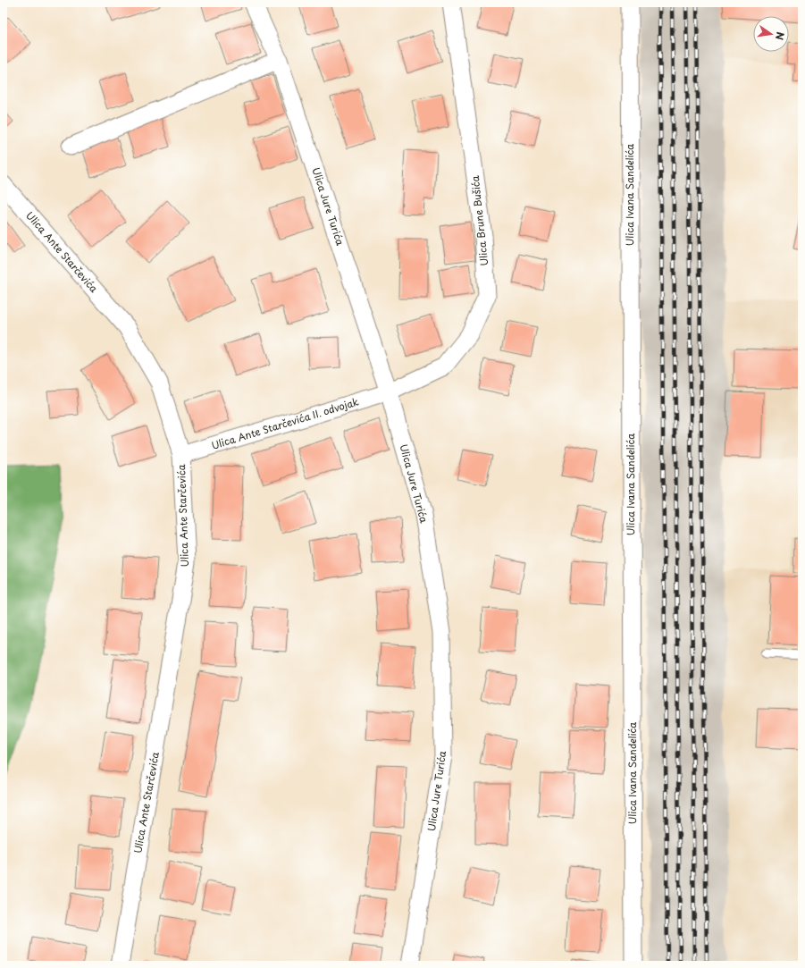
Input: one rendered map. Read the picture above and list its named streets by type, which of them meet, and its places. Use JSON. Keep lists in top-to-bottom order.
{
  "streets": {
    "street": [
      "Ulica Ivana Sandelića",
      "Ulica Jure Turića",
      "Ulica Brune Bušića",
      "Ulica Ante Starčevića",
      "Ulica Ante Starčevića II. odvojak"
    ]
  },
  "crossings": [
    ["Ulica Jure Turića", "Ulica Brune Bušića"],
    ["Ulica Jure Turića", "Ulica Ante Starčevića II. odvojak"],
    ["Ulica Brune Bušića", "Ulica Ante Starčevića II. odvojak"],
    ["Ulica Ante Starčevića", "Ulica Ante Starčevića II. odvojak"]
  ],
  "north": "right"
}
